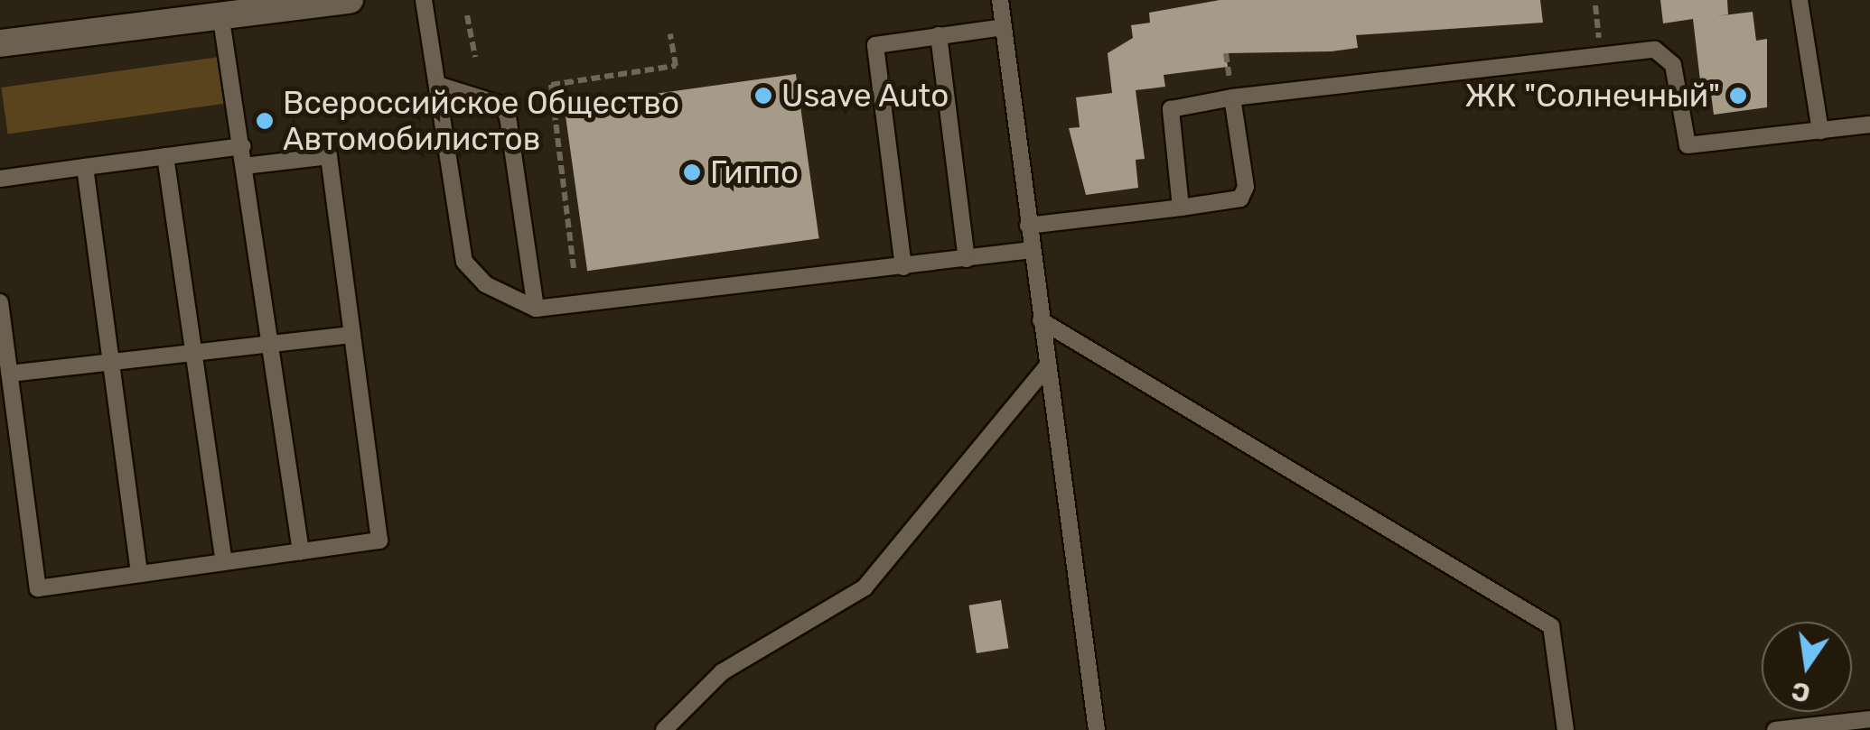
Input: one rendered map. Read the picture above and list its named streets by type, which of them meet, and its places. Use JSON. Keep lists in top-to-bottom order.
{
  "places": [
    "Usave Auto",
    "ЖК \"Солнечный\"",
    "Всероссийское Общество Автомобилистов",
    "Гиппо"
  ],
  "north": "bottom"
}
